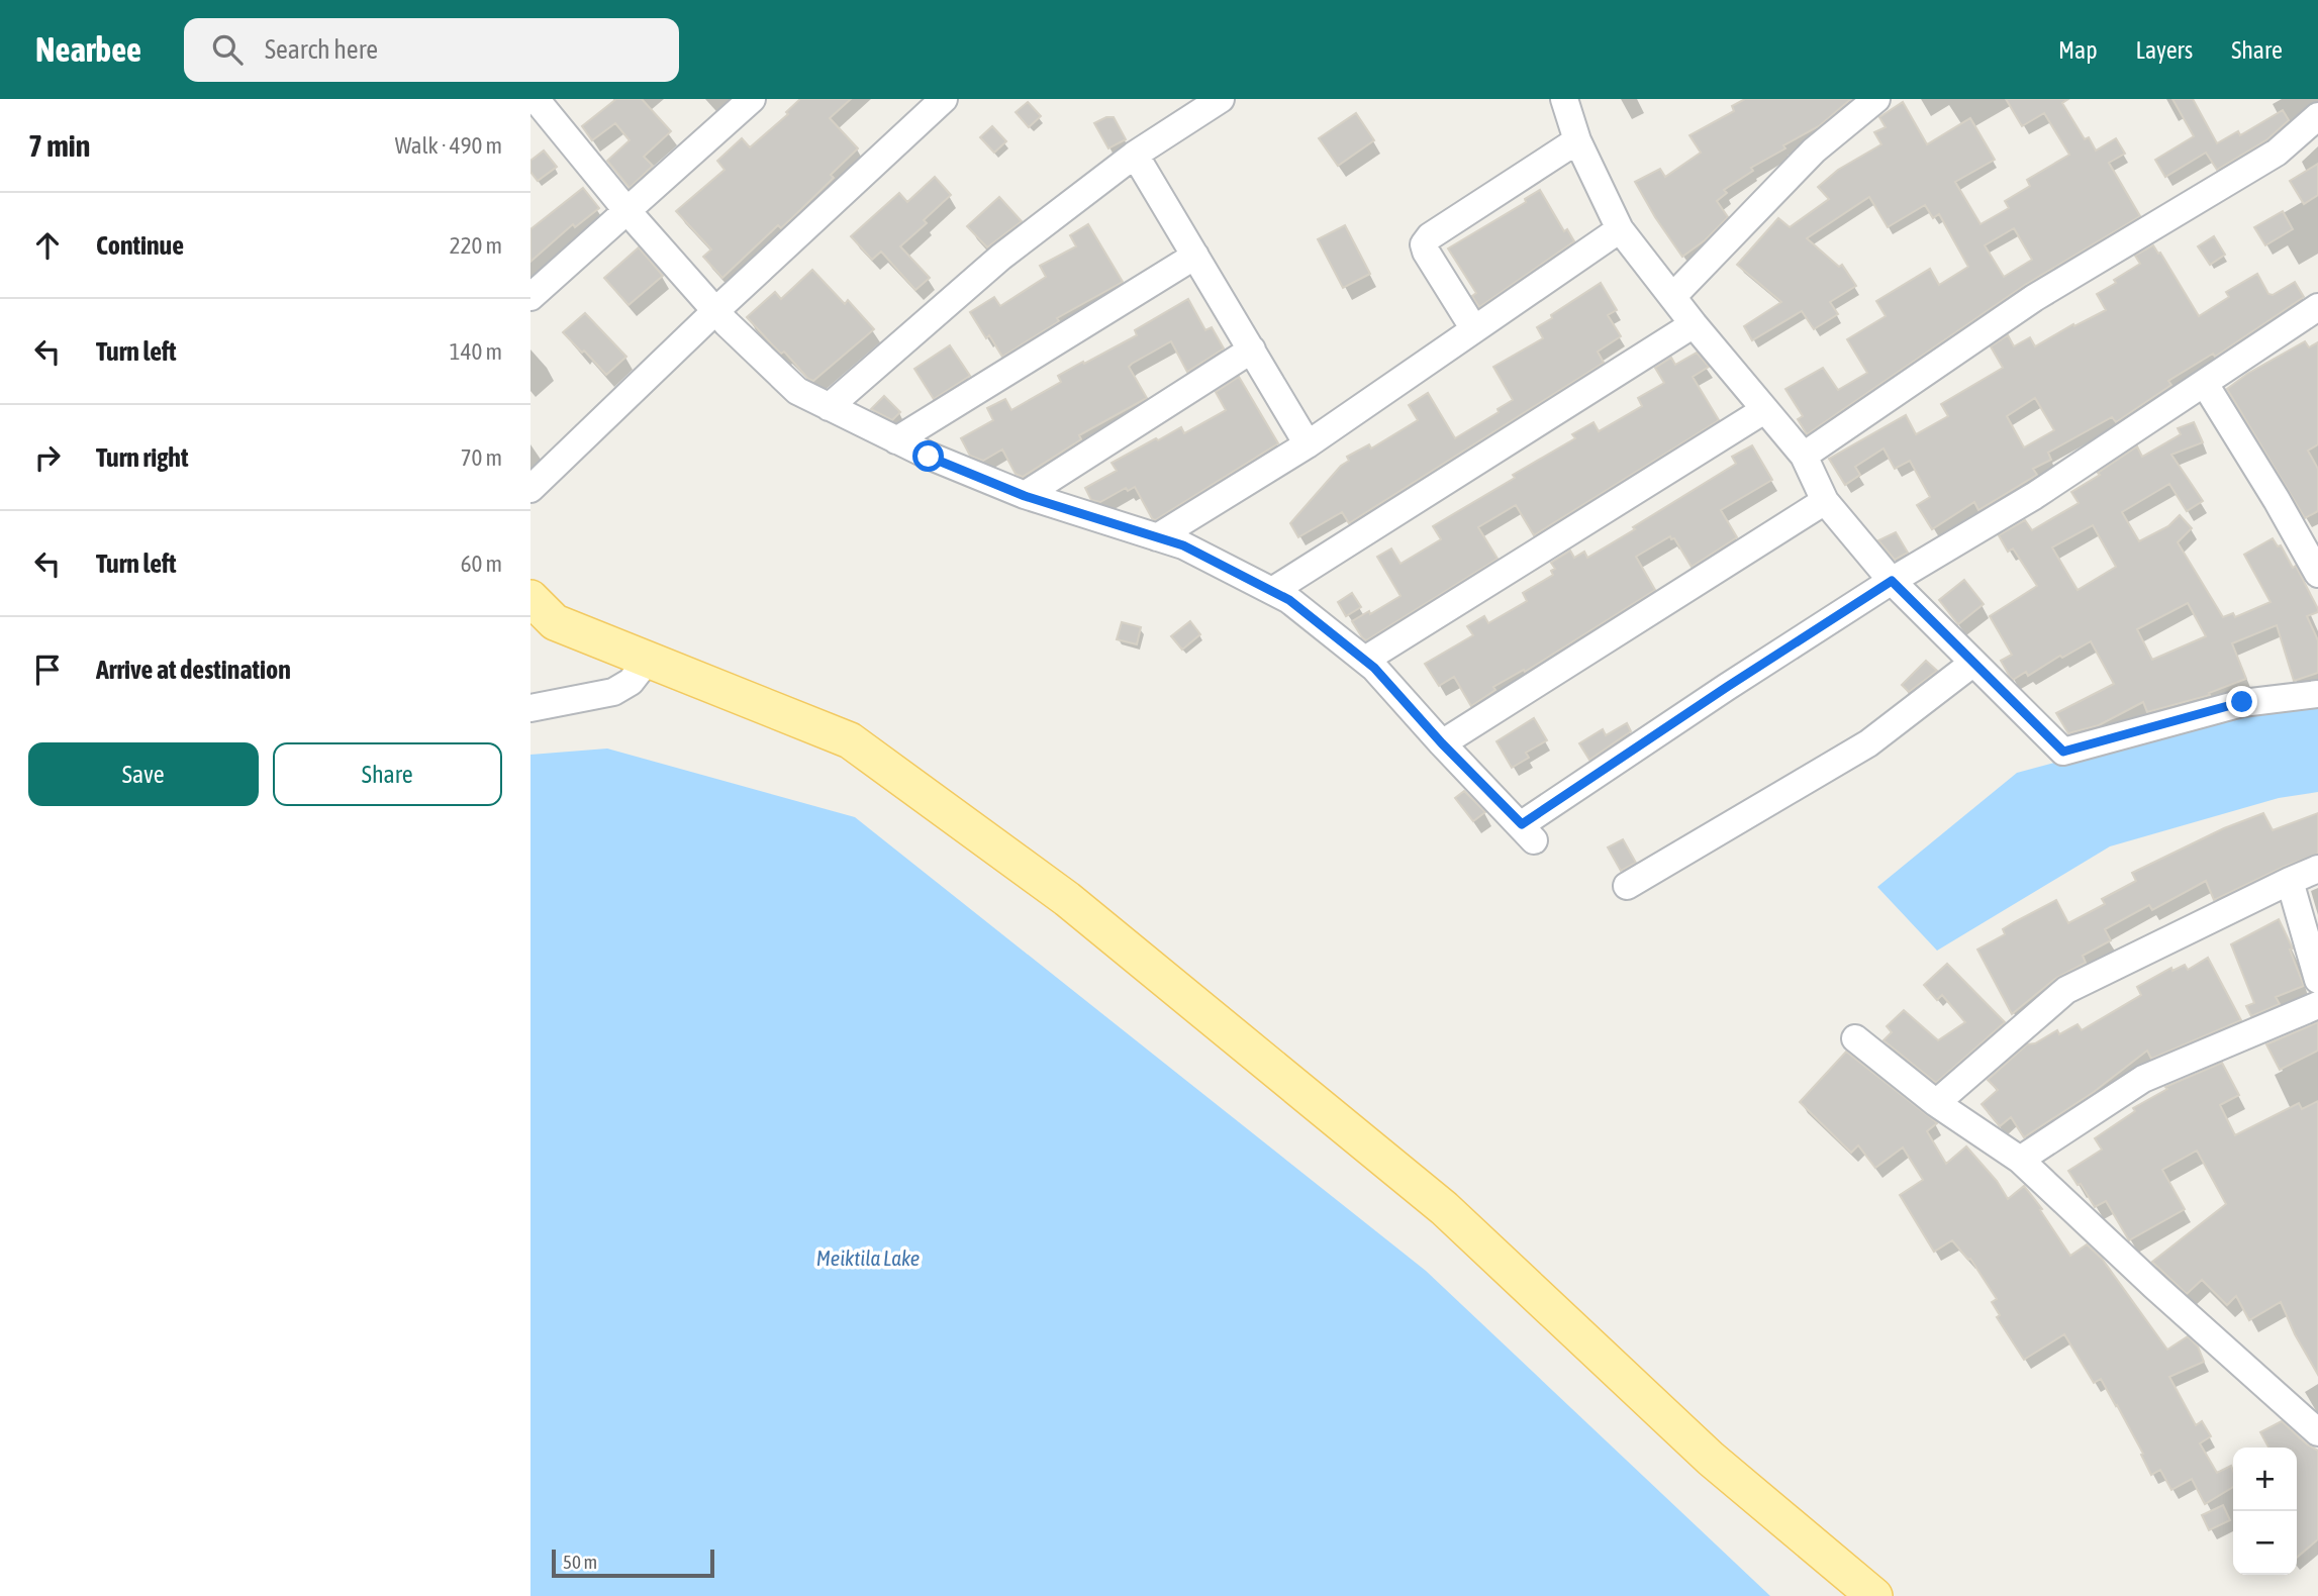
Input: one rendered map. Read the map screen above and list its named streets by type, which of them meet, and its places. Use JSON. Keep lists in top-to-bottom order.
{
  "water": ["Meiktila Lake"],
  "scale_bar": "50 m",
  "page": {
    "header": "Nearbee",
    "search": "Search here",
    "nav": ["Map", "Layers", "Share"],
    "heading": ["7 min", "Walk · 490 m"],
    "list": [
      ["Continue", "220 m"],
      ["Turn left", "140 m"],
      ["Turn right", "70 m"],
      ["Turn left", "60 m"],
      "Arrive at destination"
    ],
    "buttons": ["Save", "Share"],
    "map_buttons": ["+", "−"],
    "scale": "50 m"
  }
}
